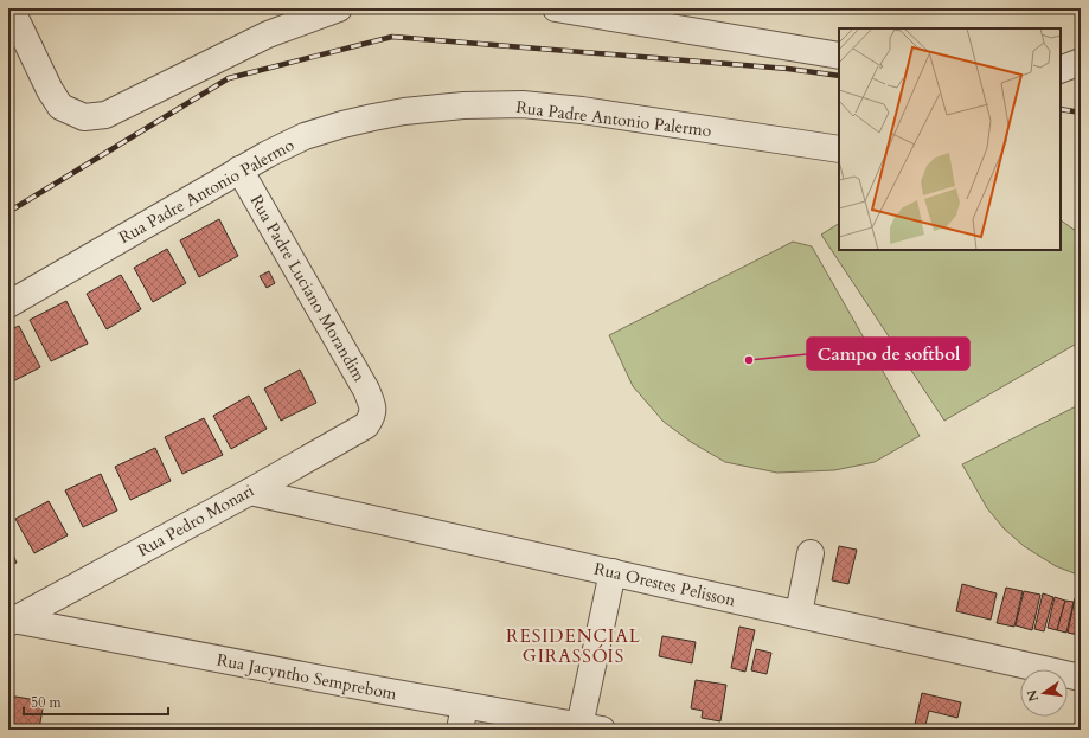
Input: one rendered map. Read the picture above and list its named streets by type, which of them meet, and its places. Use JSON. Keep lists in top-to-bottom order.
{
  "streets": {
    "street": [
      "Rua Padre Antonio Palermo",
      "Rua Padre Luciano Morandim",
      "Rua Pedro Monari",
      "Rua Orestes Pelisson",
      "Rua Jacyntho Semprebom"
    ]
  },
  "crossings": [
    ["Rua Padre Antonio Palermo", "Rua Padre Luciano Morandim"],
    ["Rua Padre Luciano Morandim", "Rua Pedro Monari"],
    ["Rua Pedro Monari", "Rua Orestes Pelisson"],
    ["Rua Pedro Monari", "Rua Jacyntho Semprebom"]
  ],
  "districts": ["RESIDENCIAL GIRASSÓIS"],
  "places": ["Campo de softbol"],
  "scale_bar": "50 m",
  "north": "left"
}
